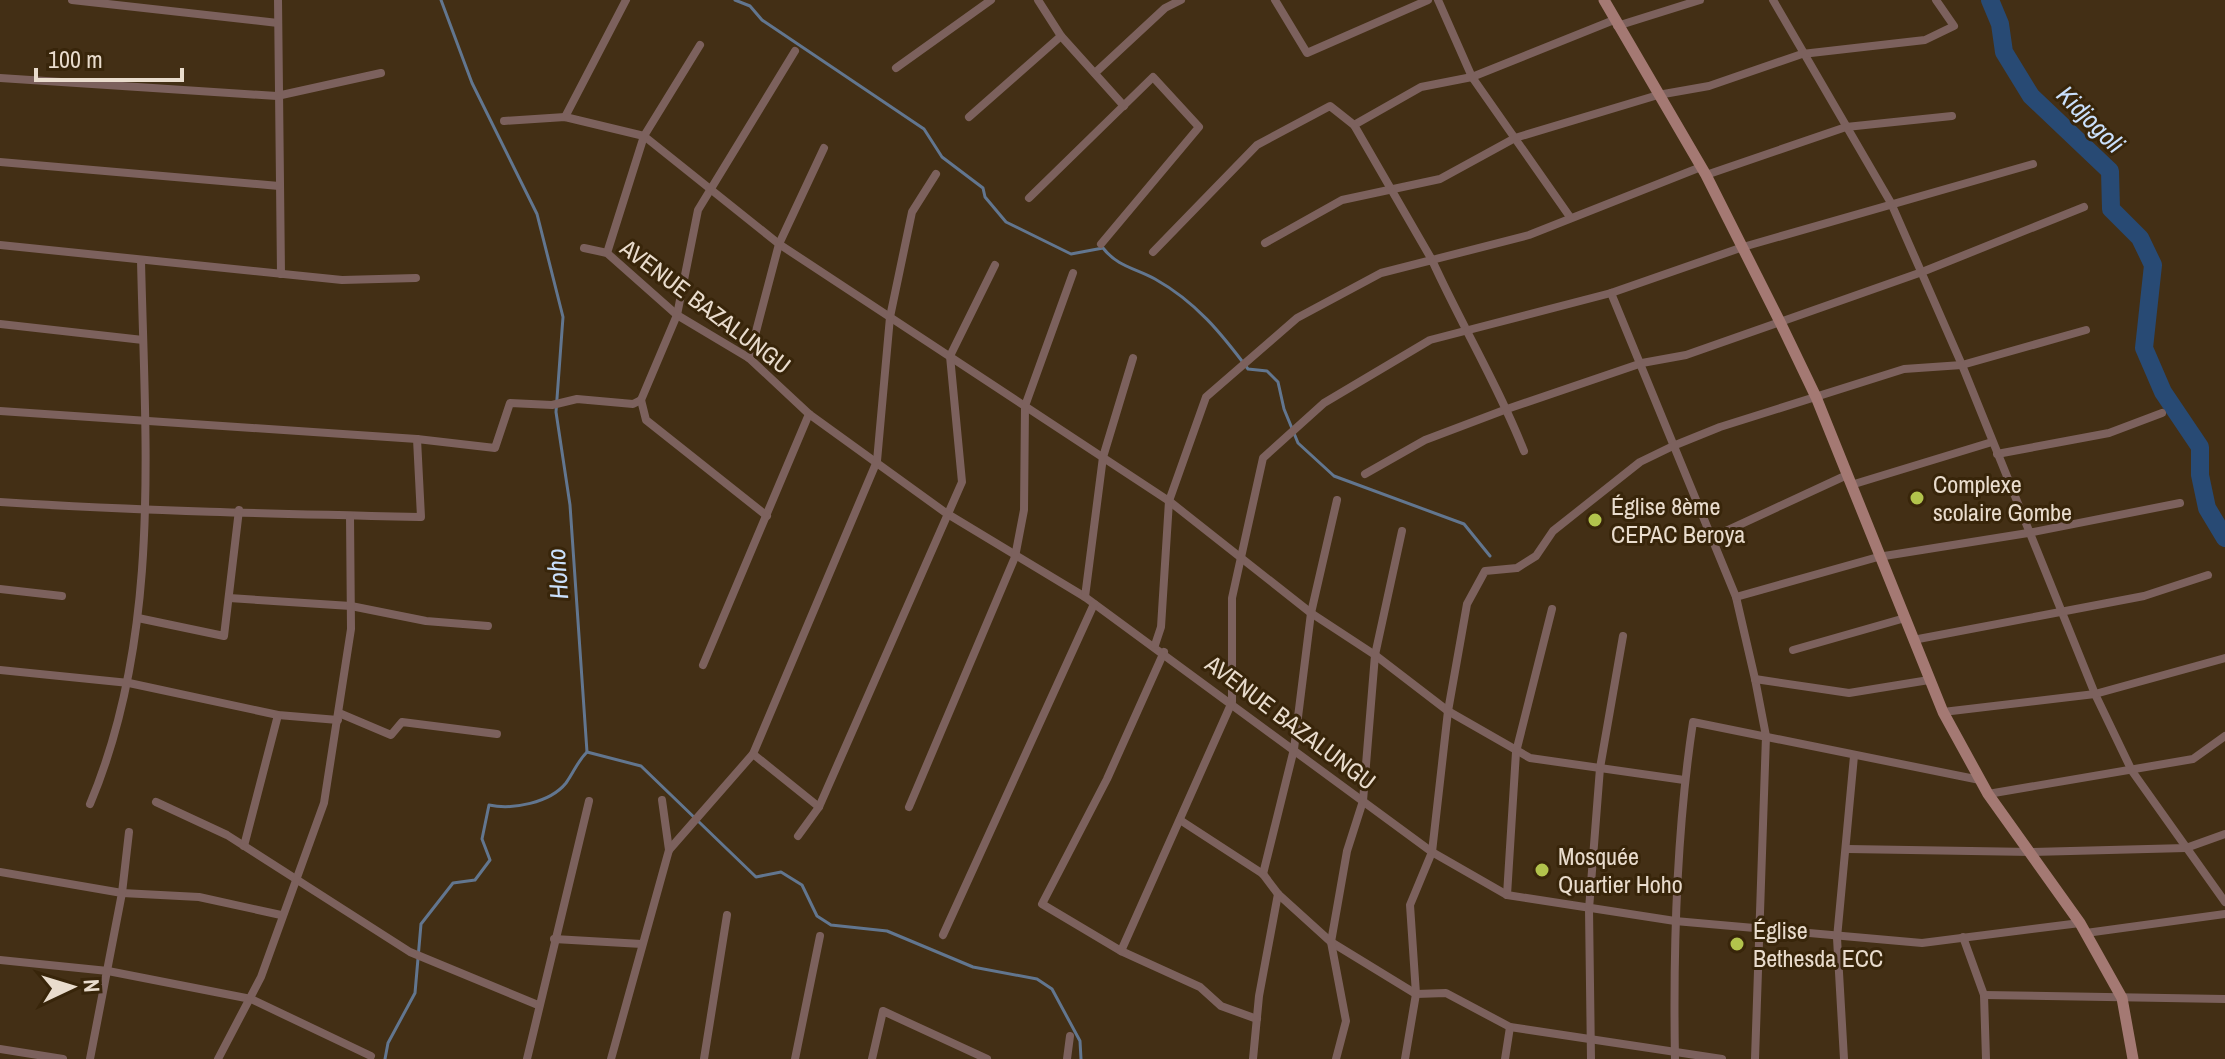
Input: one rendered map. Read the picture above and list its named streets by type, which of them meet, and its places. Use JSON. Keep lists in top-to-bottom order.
{
  "streets": {
    "street": ["AVENUE BAZALUNGU"]
  },
  "water": ["Kidjogoli", "Hoho"],
  "places": [
    "Complexe scolaire Gombe",
    "Église 8ème CEPAC Beroya",
    "Mosquée Quartier Hoho",
    "Église Bethesda ECC"
  ],
  "scale_bar": "100 m",
  "north": "right"
}
